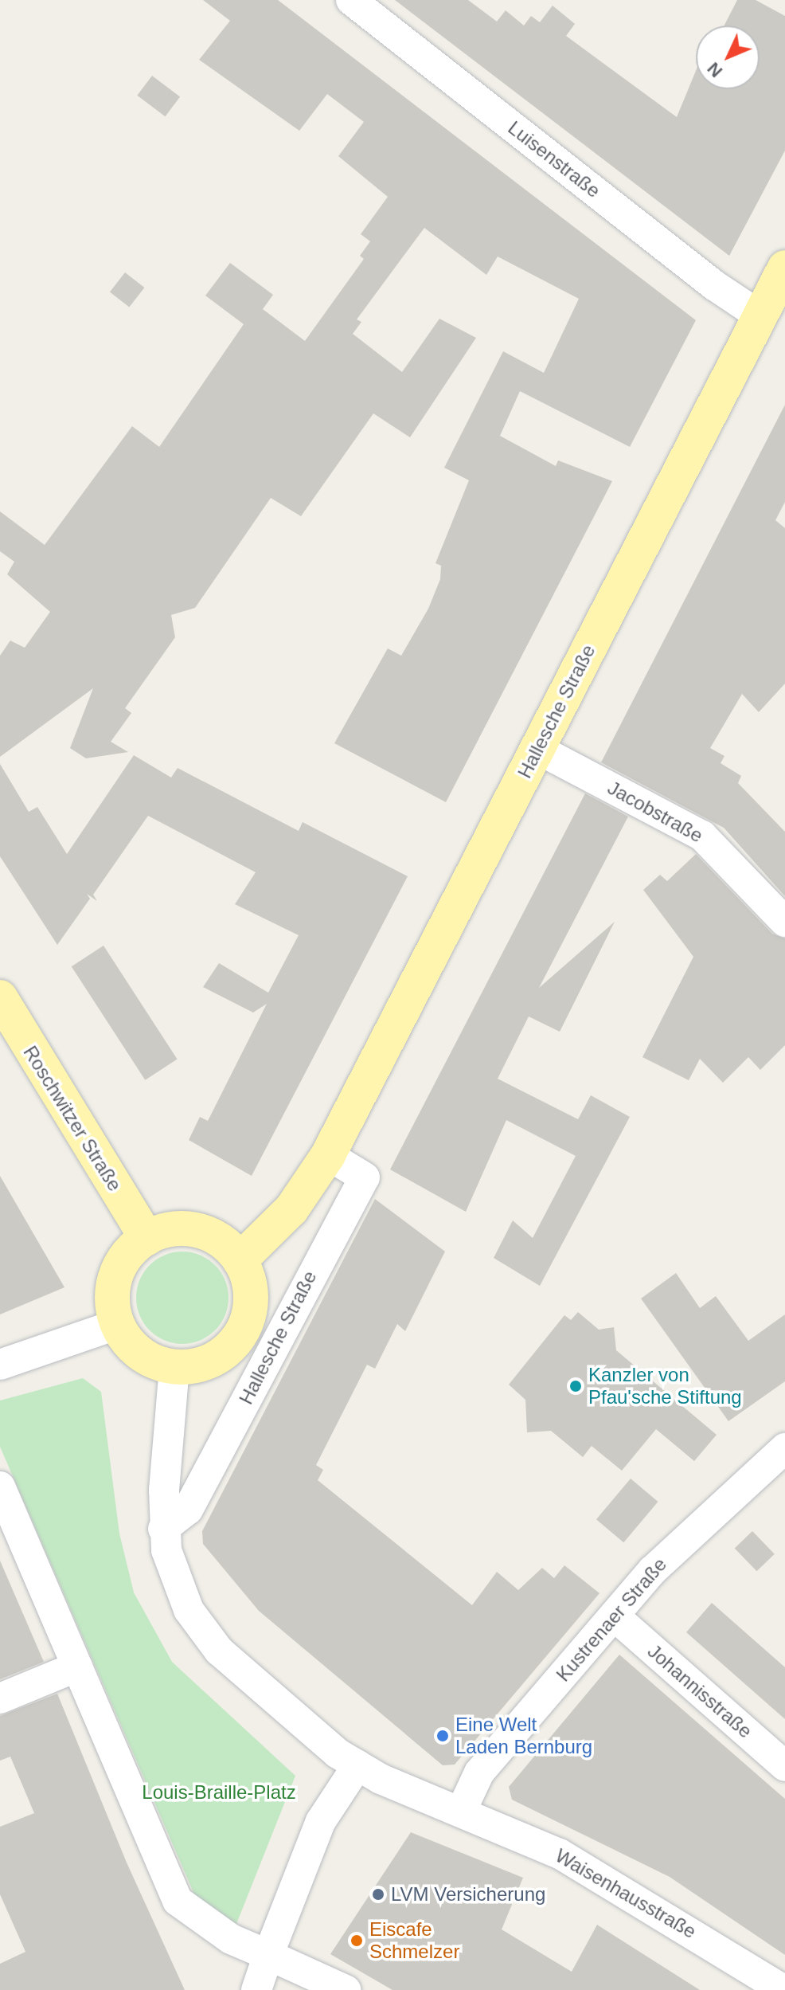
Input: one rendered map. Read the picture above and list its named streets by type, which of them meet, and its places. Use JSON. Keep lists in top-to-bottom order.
{
  "streets": {
    "main road": ["Hallesche Straße", "Roschwitzer Straße"],
    "street": [
      "Luisenstraße",
      "Jacobstraße",
      "Kustrenaer Straße",
      "Johannisstraße",
      "Waisenhausstraße"
    ]
  },
  "crossings": [
    ["Luisenstraße", "Hallesche Straße"],
    ["Hallesche Straße", "Jacobstraße"],
    ["Hallesche Straße", "Roschwitzer Straße"],
    ["Kustrenaer Straße", "Johannisstraße"],
    ["Kustrenaer Straße", "Waisenhausstraße"]
  ],
  "parks": ["Louis-Braille-Platz"],
  "places": [
    "Kanzler von Pfau'sche Stiftung",
    "Eine Welt Laden Bernburg",
    "LVM Versicherung",
    "Eiscafe Schmelzer"
  ],
  "north": "bottom left"
}
